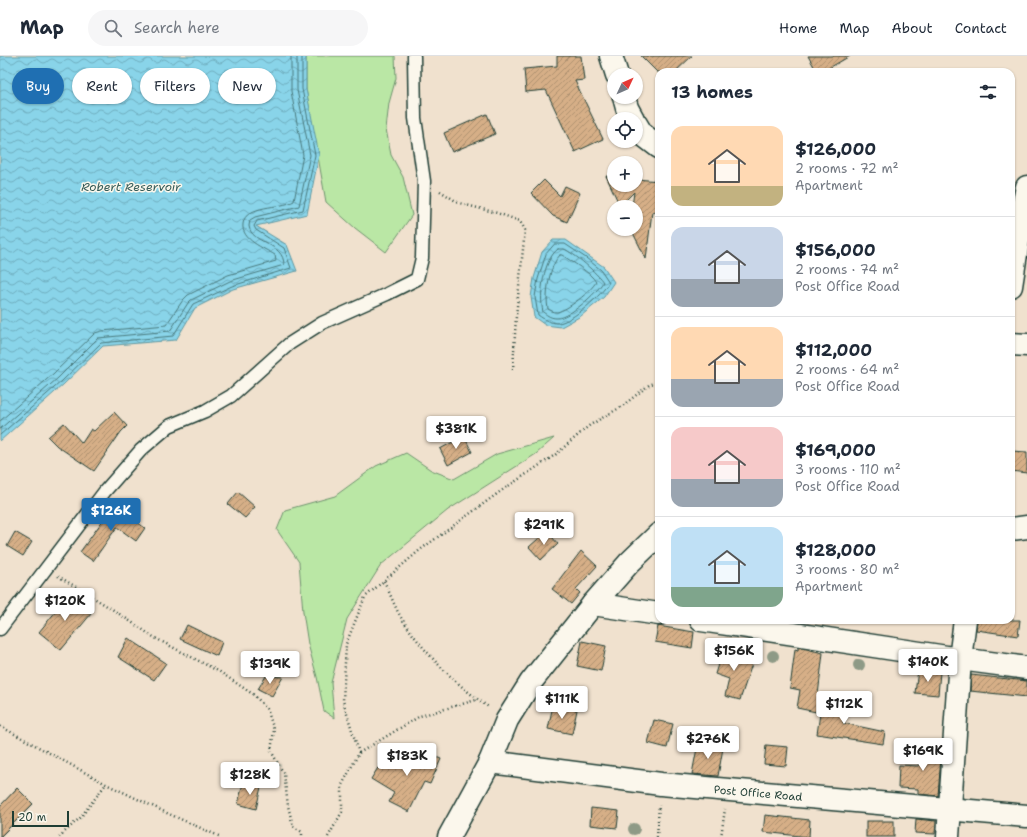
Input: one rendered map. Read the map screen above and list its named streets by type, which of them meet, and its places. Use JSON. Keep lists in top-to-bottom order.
{
  "streets": {
    "street": ["Post Office Road"]
  },
  "water": ["Robert Reservoir"],
  "scale_bar": "20 m",
  "north": "top right",
  "page": {
    "header": "Map",
    "search": "Search here",
    "nav": [
      "Home",
      "Map",
      "About",
      "Contact"
    ],
    "map_buttons": ["+", "−"],
    "chip": [
      "Buy",
      "Rent",
      "Filters",
      "New"
    ],
    "heading": "13 homes",
    "list": [
      {
        "name": "$126,000",
        "note": "2 rooms · 72 m² · Apartment"
      },
      {
        "name": "$156,000",
        "note": "2 rooms · 74 m² · Post Office Road"
      },
      {
        "name": "$112,000",
        "note": "2 rooms · 64 m² · Post Office Road"
      },
      {
        "name": "$169,000",
        "note": "3 rooms · 110 m² · Post Office Road"
      },
      {
        "name": "$128,000",
        "note": "3 rooms · 80 m² · Apartment"
      }
    ],
    "price": [
      "$381K",
      "$126K",
      "$291K",
      "$120K",
      "$156K",
      "$140K",
      "$139K",
      "$111K",
      "$112K",
      "$276K",
      "$169K",
      "$183K",
      "$128K"
    ],
    "scale": "20 m"
  }
}
